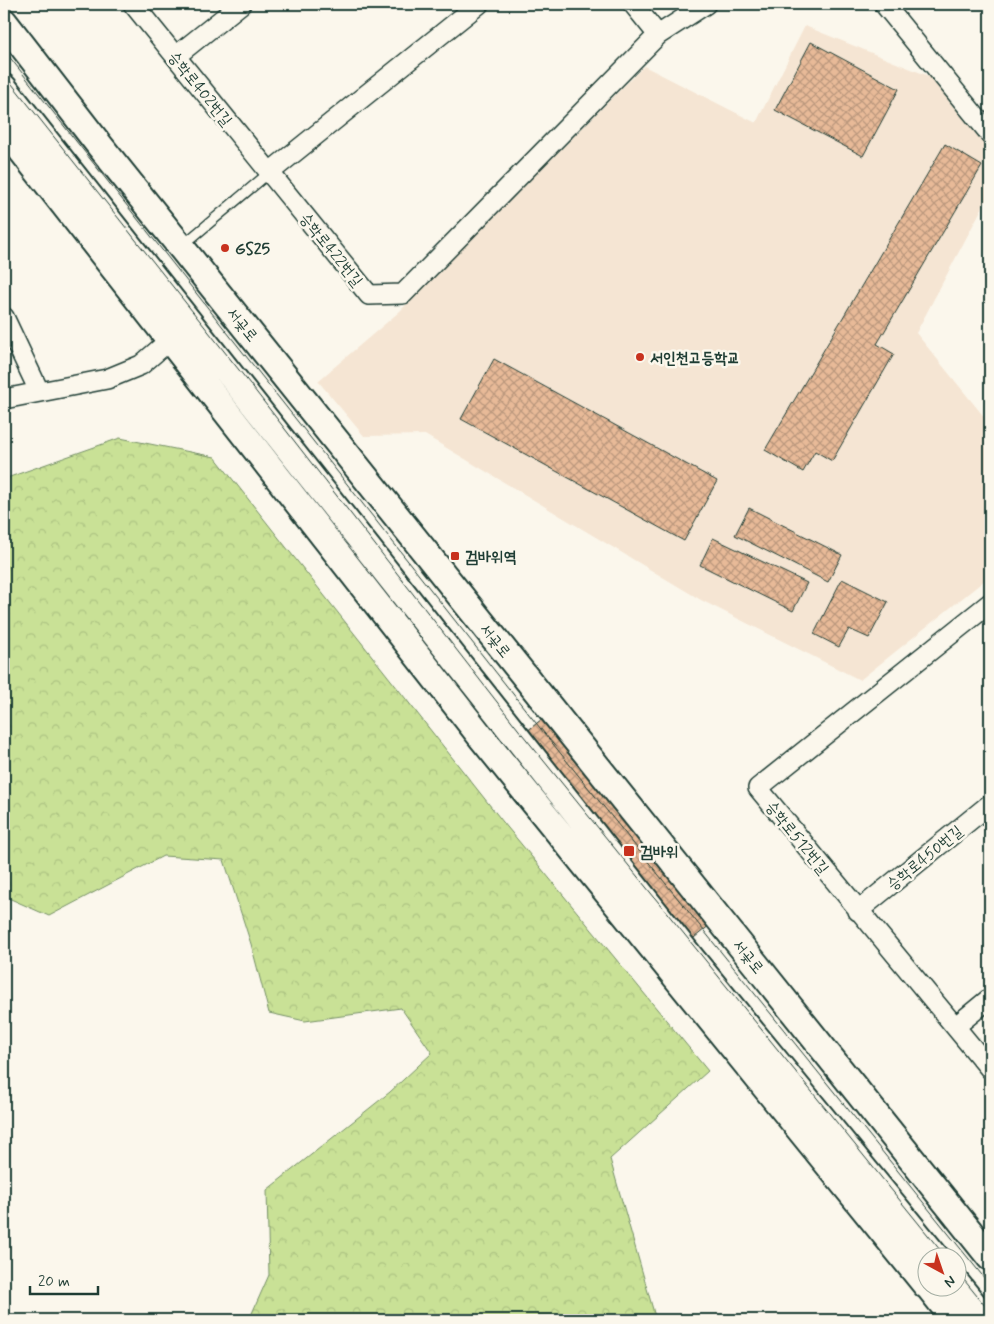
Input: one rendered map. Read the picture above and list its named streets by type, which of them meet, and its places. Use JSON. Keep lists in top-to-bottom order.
{
  "streets": {
    "main road": ["서곶로"],
    "street": [
      "승학로402번길",
      "승학로422번길",
      "승학로512번길",
      "승학로450번길"
    ]
  },
  "crossings": [
    ["승학로402번길", "승학로422번길"],
    ["승학로512번길", "승학로450번길"]
  ],
  "places": {
    "other": ["GS25", "서인천고등학교"],
    "transit": ["검바위역", "검바위"]
  },
  "scale_bar": "20 m",
  "north": "bottom right"
}
